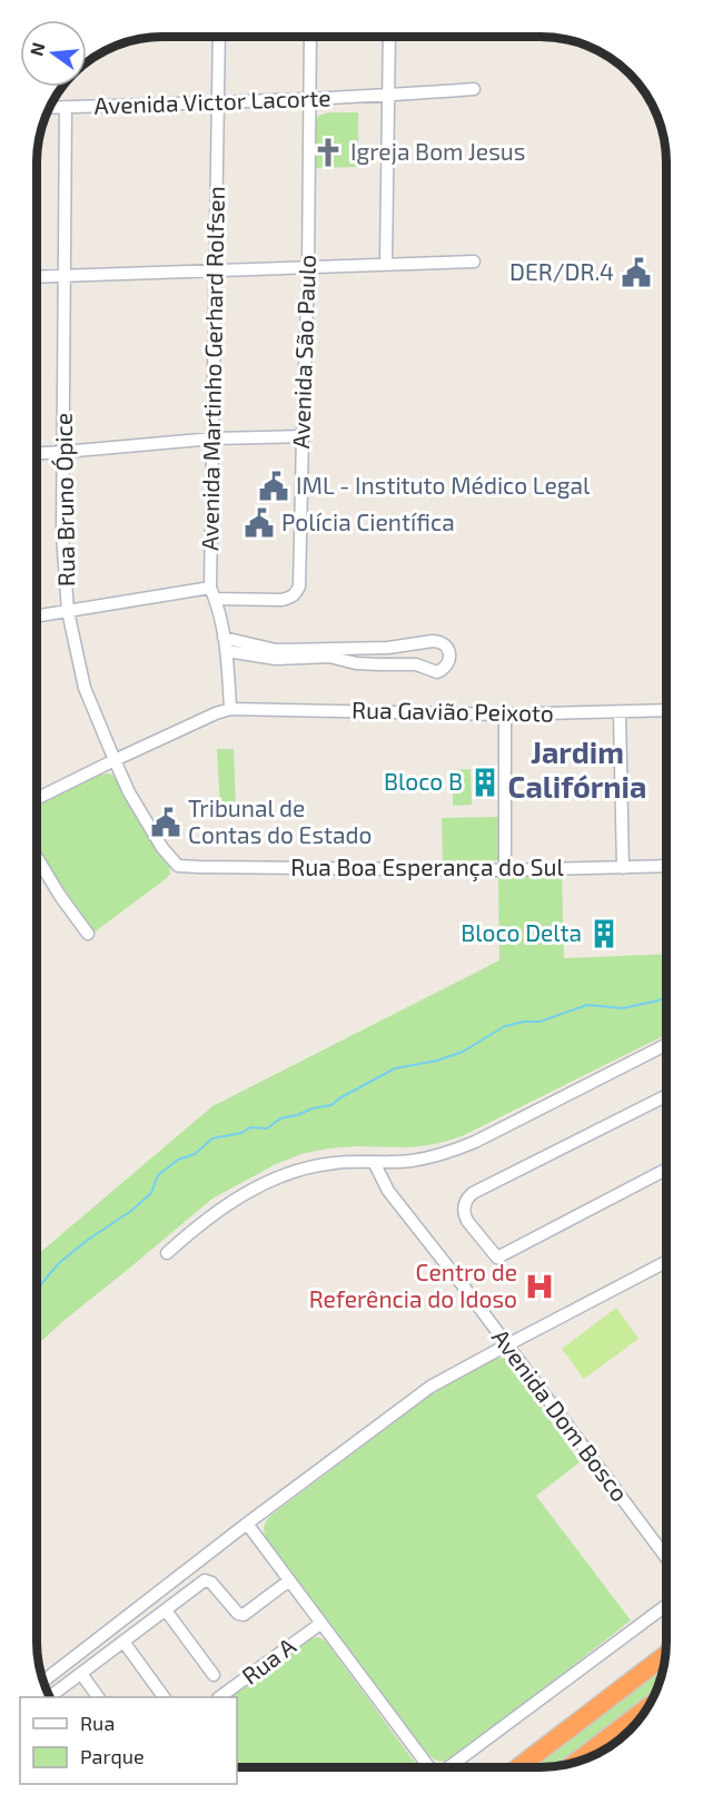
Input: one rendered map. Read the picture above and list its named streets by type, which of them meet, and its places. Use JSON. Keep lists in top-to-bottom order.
{
  "streets": {
    "street": [
      "Avenida Victor Lacorte",
      "Avenida São Paulo",
      "Avenida Martinho Gerhard Rolfsen",
      "Rua Bruno Ópice",
      "Rua Gavião Peixoto",
      "Rua Boa Esperança do Sul",
      "Avenida Dom Bosco",
      "Rua A"
    ]
  },
  "crossings": [
    ["Avenida Victor Lacorte", "Avenida São Paulo"],
    ["Avenida Victor Lacorte", "Avenida Martinho Gerhard Rolfsen"],
    ["Avenida Victor Lacorte", "Rua Bruno Ópice"],
    ["Avenida São Paulo", "Avenida Martinho Gerhard Rolfsen"],
    ["Avenida Martinho Gerhard Rolfsen", "Rua Gavião Peixoto"],
    ["Rua Bruno Ópice", "Rua Boa Esperança do Sul"]
  ],
  "districts": ["Jardim Califórnia"],
  "places": {
    "church": ["Igreja Bom Jesus"],
    "public building": [
      "DER/DR.4",
      "IML - Instituto Médico Legal",
      "Polícia Científica",
      "Tribunal de Contas do Estado"
    ],
    "building": ["Bloco B", "Bloco Delta"],
    "hospital": ["Centro de Referência do Idoso"]
  },
  "legend": ["Rua", "Parque"],
  "north": "left"
}
